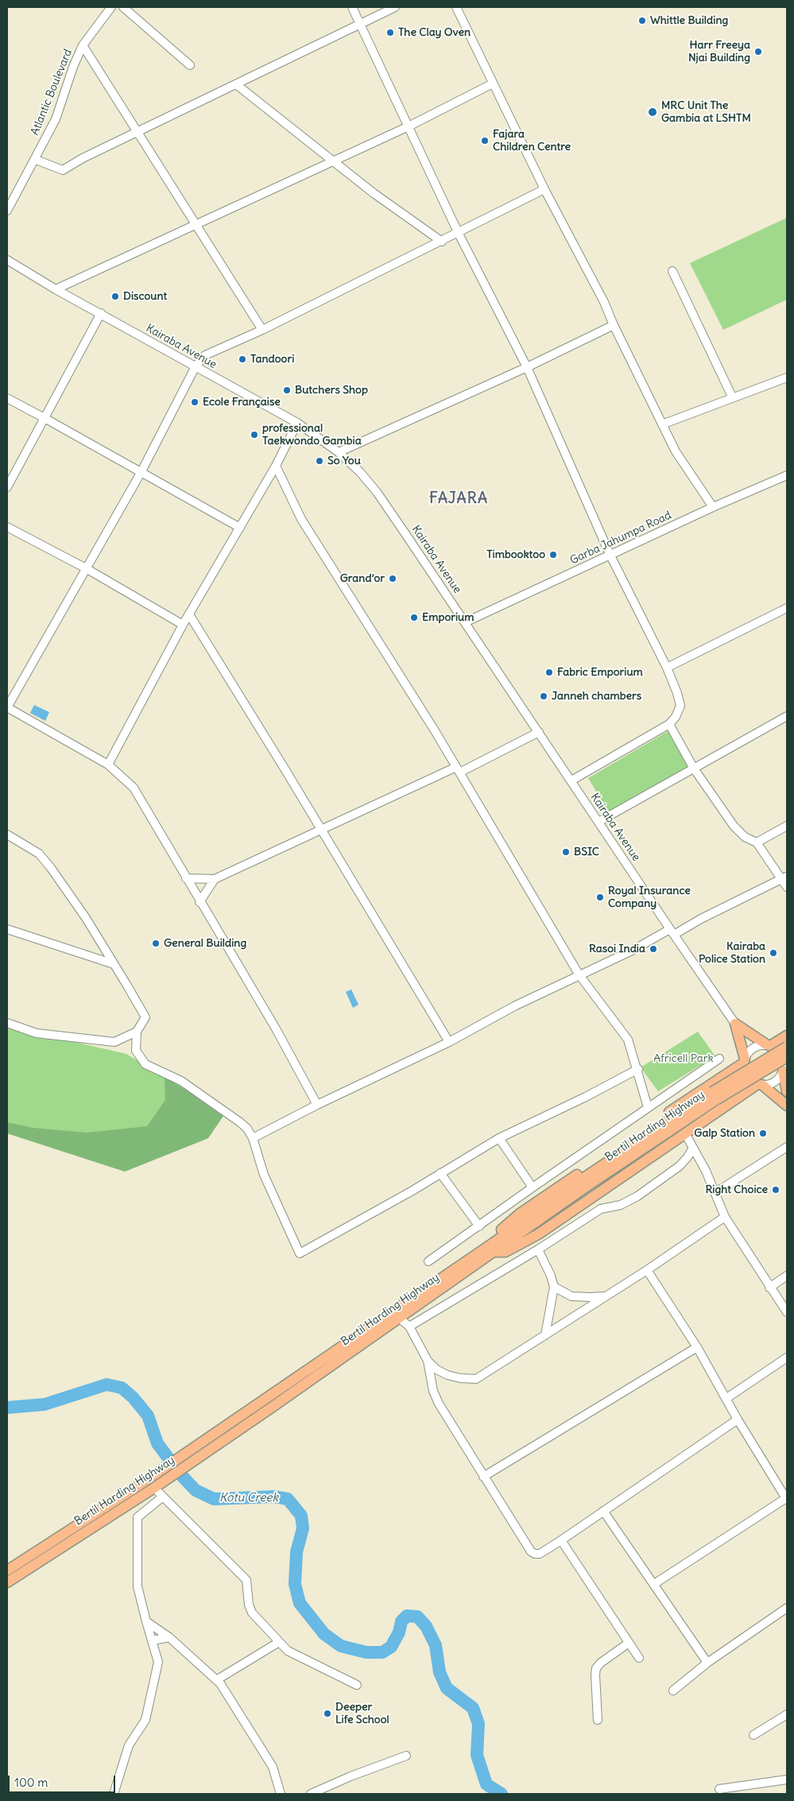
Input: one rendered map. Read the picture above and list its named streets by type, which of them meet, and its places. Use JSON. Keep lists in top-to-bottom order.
{
  "streets": {
    "main road": ["Bertil Harding Highway"],
    "street": ["Atlantic Boulevard", "Kairaba Avenue", "Garba Jahumpa Road"]
  },
  "crossings": [
    ["Kairaba Avenue", "Garba Jahumpa Road"]
  ],
  "districts": ["FAJARA"],
  "water": ["Kotu Creek"],
  "parks": ["Africell Park"],
  "places": [
    "Whittle Building",
    "The Clay Oven",
    "Harr Freeya Njai Building",
    "MRC Unit The Gambia at LSHTM",
    "Fajara Children Centre",
    "Discount",
    "Tandoori",
    "Butchers Shop",
    "Ecole Française",
    "professional Taekwondo Gambia",
    "So You",
    "Timbooktoo",
    "Grand’or",
    "Emporium",
    "Fabric Emporium",
    "Janneh chambers",
    "BSIC",
    "Royal Insurance Company",
    "General Building",
    "Rasoi India",
    "Kairaba Police Station",
    "Galp Station",
    "Right Choice",
    "Deeper Life School"
  ],
  "scale_bar": "100 m"
}
